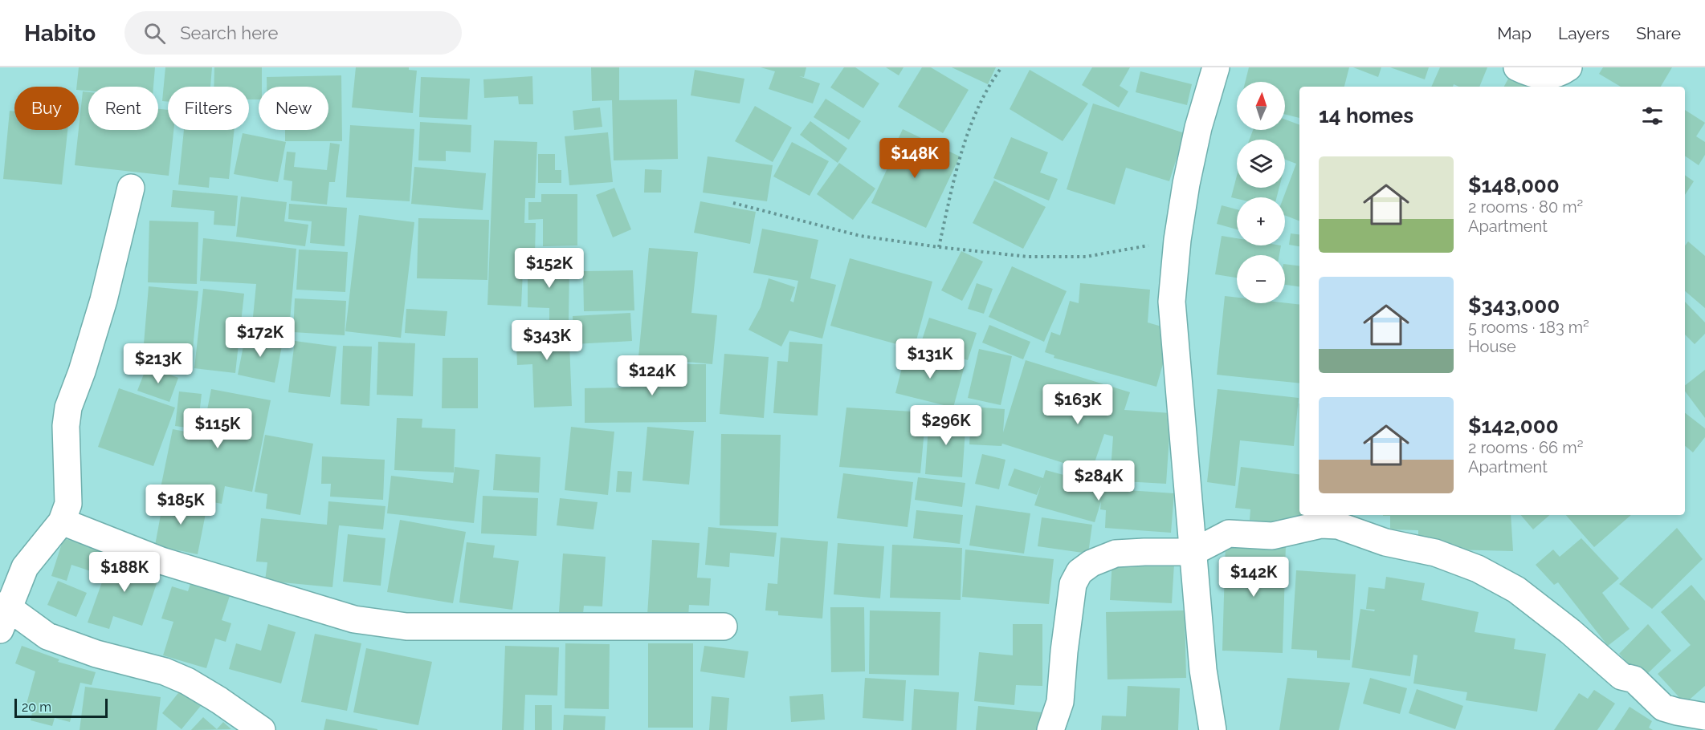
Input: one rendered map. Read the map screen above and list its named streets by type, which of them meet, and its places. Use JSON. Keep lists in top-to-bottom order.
{
  "scale_bar": "20 m",
  "north": "top",
  "page": {
    "header": "Habito",
    "search": "Search here",
    "nav": ["Map", "Layers", "Share"],
    "map_buttons": ["+", "−"],
    "chip": [
      "Buy",
      "Rent",
      "Filters",
      "New"
    ],
    "heading": "14 homes",
    "price": [
      "$148K",
      "$152K",
      "$172K",
      "$343K",
      "$131K",
      "$213K",
      "$124K",
      "$163K",
      "$296K",
      "$115K",
      "$284K",
      "$185K",
      "$188K",
      "$142K"
    ],
    "list": [
      {
        "name": "$148,000",
        "note": "2 rooms · 80 m² · Apartment"
      },
      {
        "name": "$343,000",
        "note": "5 rooms · 183 m² · House"
      },
      {
        "name": "$142,000",
        "note": "2 rooms · 66 m² · Apartment"
      }
    ],
    "scale": "20 m"
  }
}
